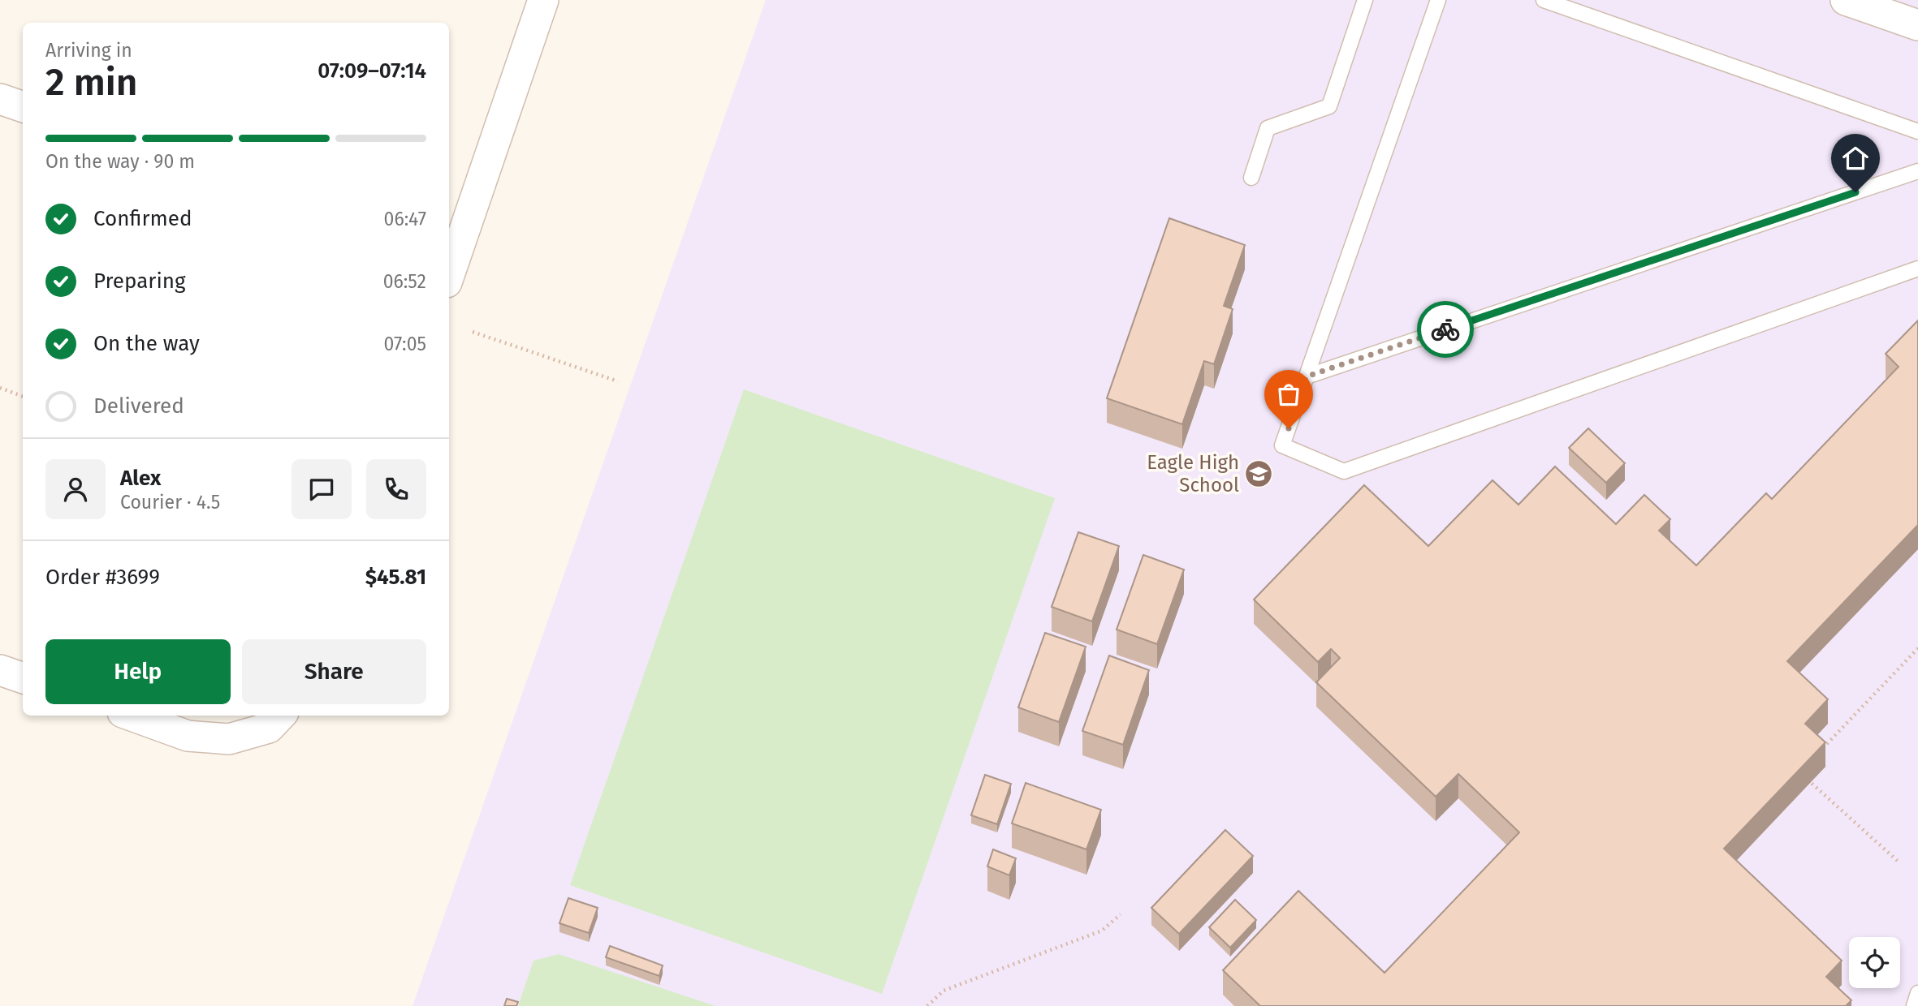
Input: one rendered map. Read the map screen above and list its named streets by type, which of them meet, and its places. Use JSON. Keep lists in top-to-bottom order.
{
  "places": {
    "school or university": ["Eagle High School"]
  },
  "page": {
    "heading": ["2 min", "Arriving in", "07:09–07:14"],
    "panel": [
      "Alex",
      "Courier · 4.5",
      "Order #3699",
      "$45.81"
    ],
    "bar": "On the way · 90 m",
    "list": [
      ["Confirmed", "06:47"],
      ["Preparing", "06:52"],
      ["On the way", "07:05"],
      "Delivered"
    ],
    "buttons": ["Help", "Share"]
  }
}
